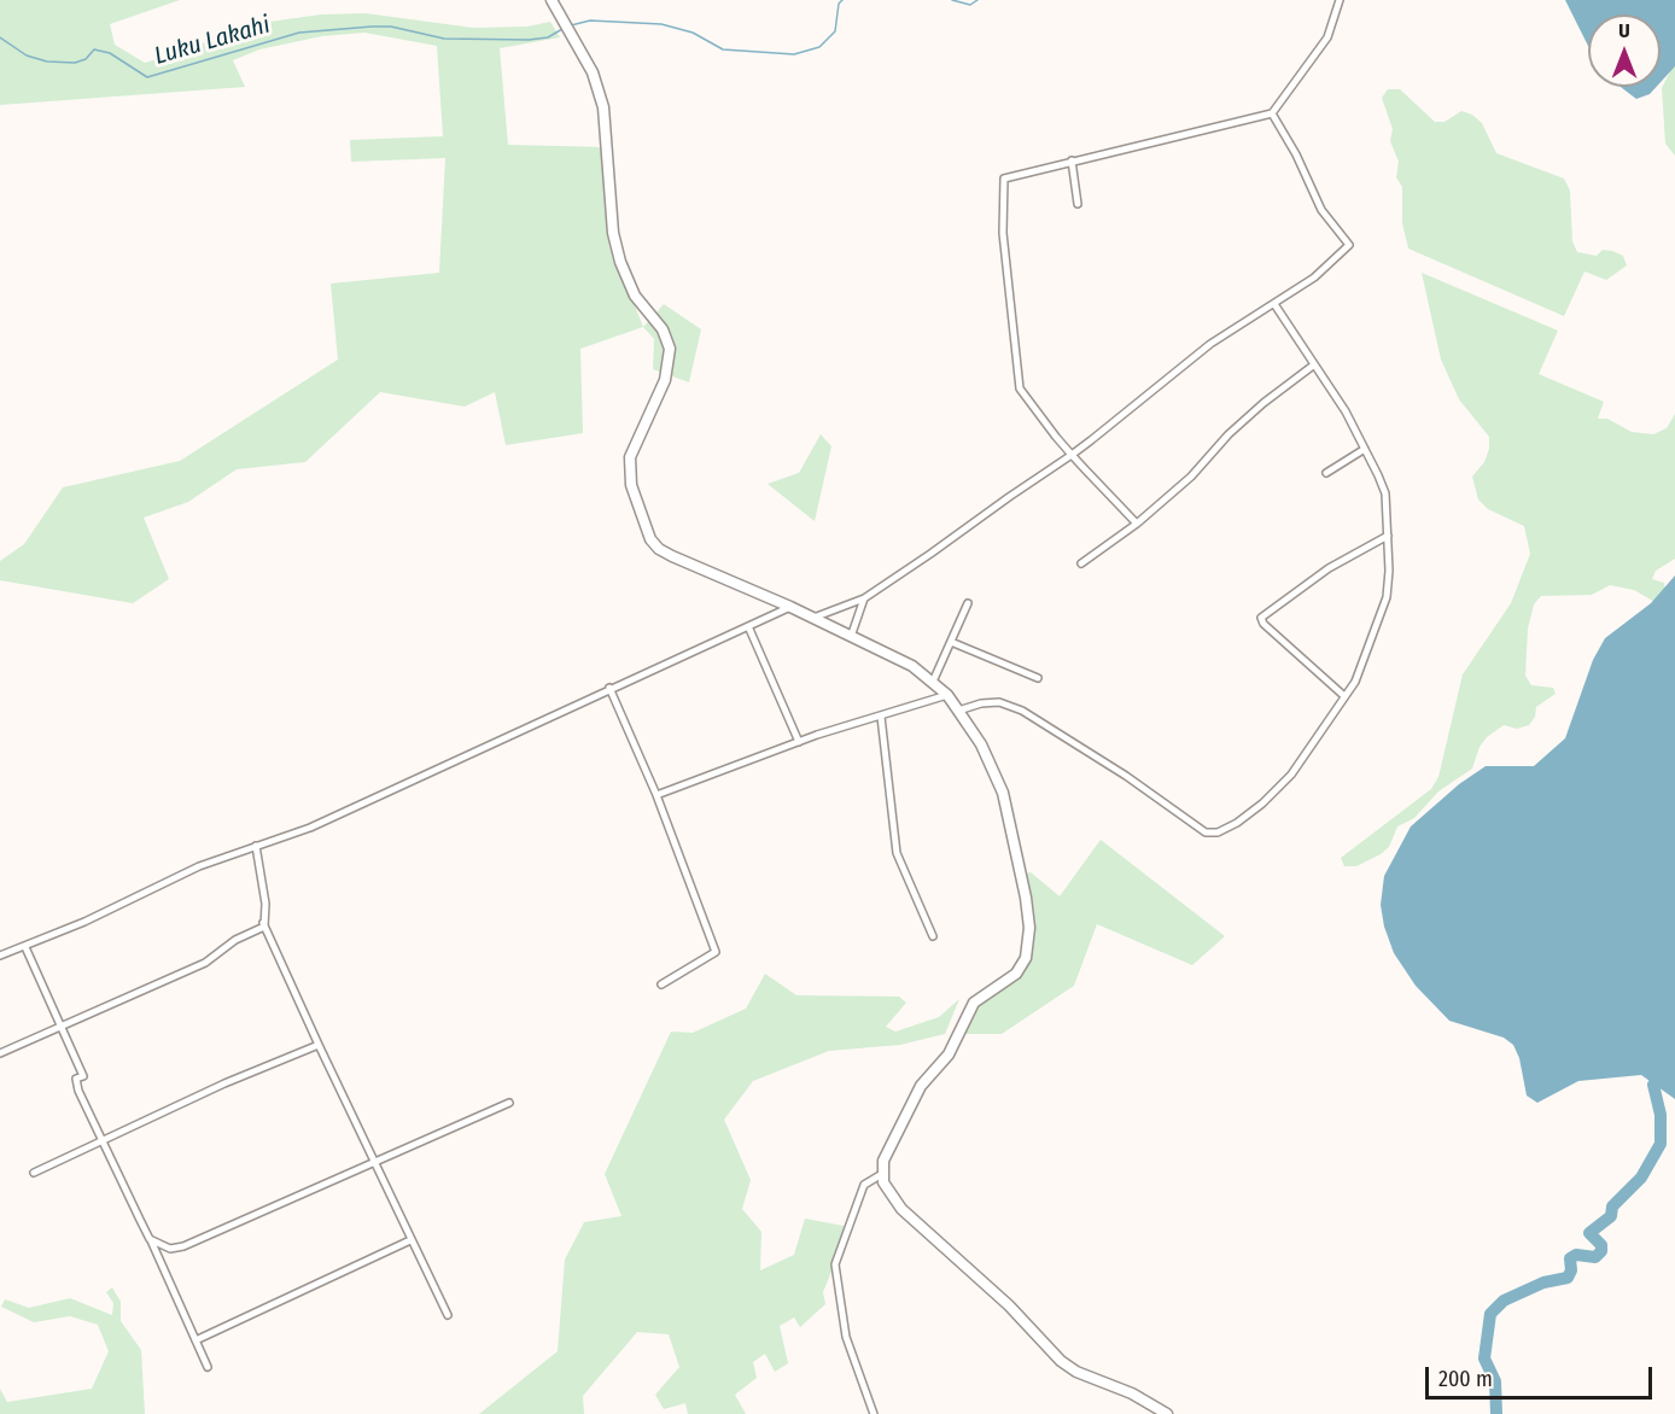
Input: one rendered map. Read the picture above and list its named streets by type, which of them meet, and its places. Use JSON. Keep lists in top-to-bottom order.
{
  "water": ["Luku Lakahi"],
  "scale_bar": "200 m",
  "north": "top"
}
